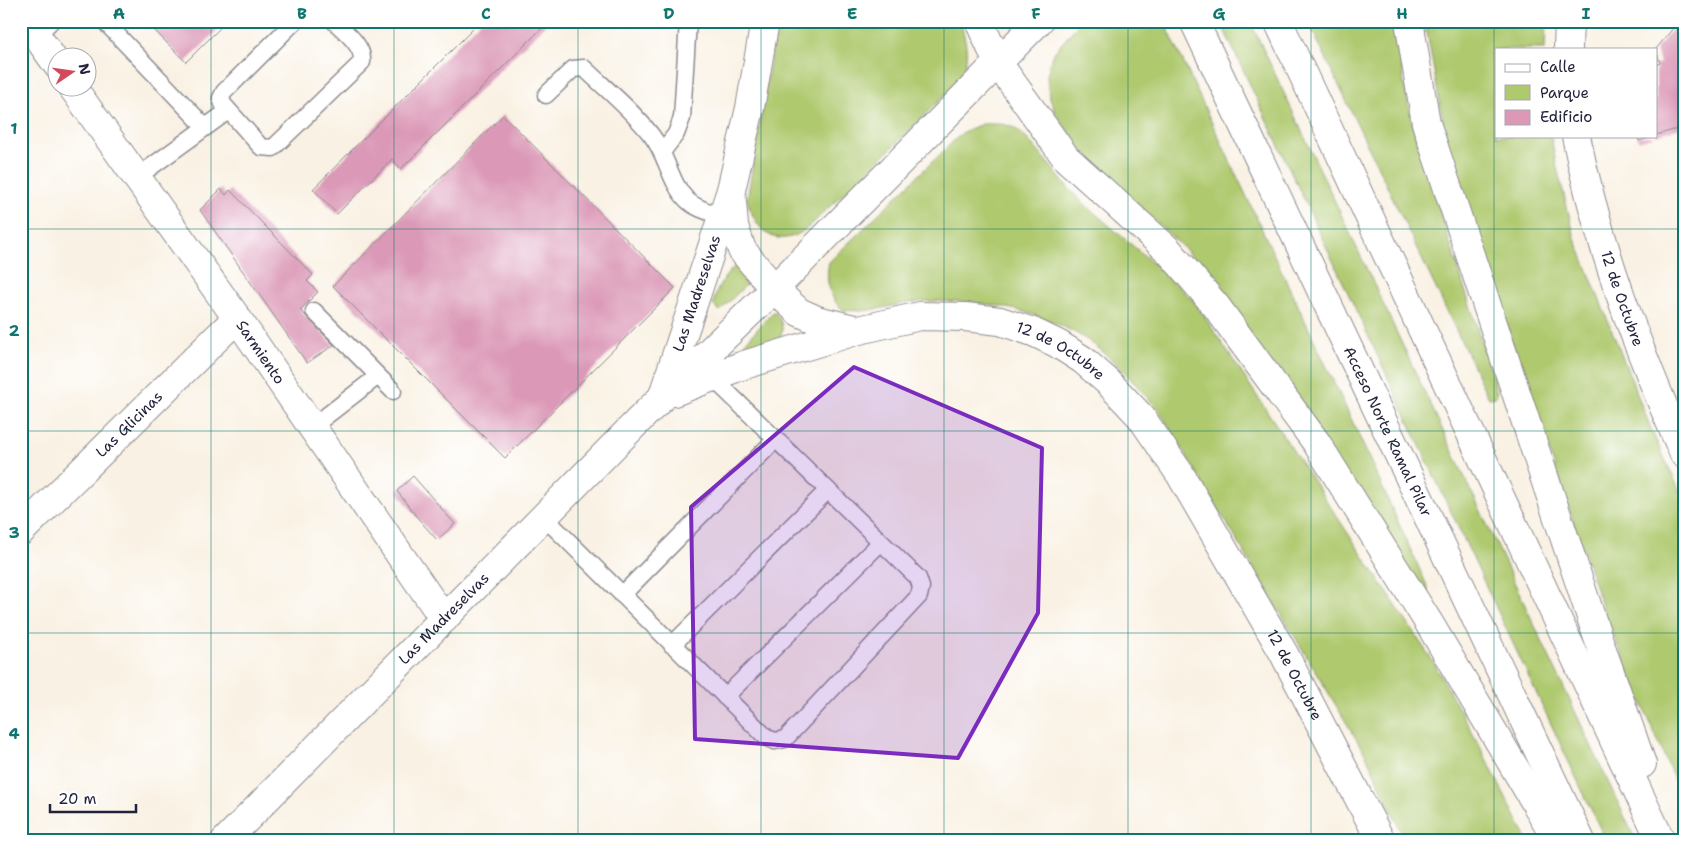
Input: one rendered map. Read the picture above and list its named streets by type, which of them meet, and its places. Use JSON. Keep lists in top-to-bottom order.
{
  "streets": {
    "main road": [
      "Las Madreselvas",
      "12 de Octubre",
      "Sarmiento",
      "Las Glicinas",
      "Acceso Norte Ramal Pilar"
    ]
  },
  "crossings": [
    ["Las Madreselvas", "12 de Octubre"],
    ["Las Madreselvas", "Sarmiento"],
    ["Sarmiento", "Las Glicinas"]
  ],
  "legend": ["Calle", "Parque", "Edificio"],
  "scale_bar": "20 m",
  "north": "right",
  "grid": {
    "columns": [
      "A",
      "B",
      "C",
      "D",
      "E",
      "F",
      "G",
      "H",
      "I"
    ],
    "rows": [
      "1",
      "2",
      "3",
      "4"
    ]
  }
}
